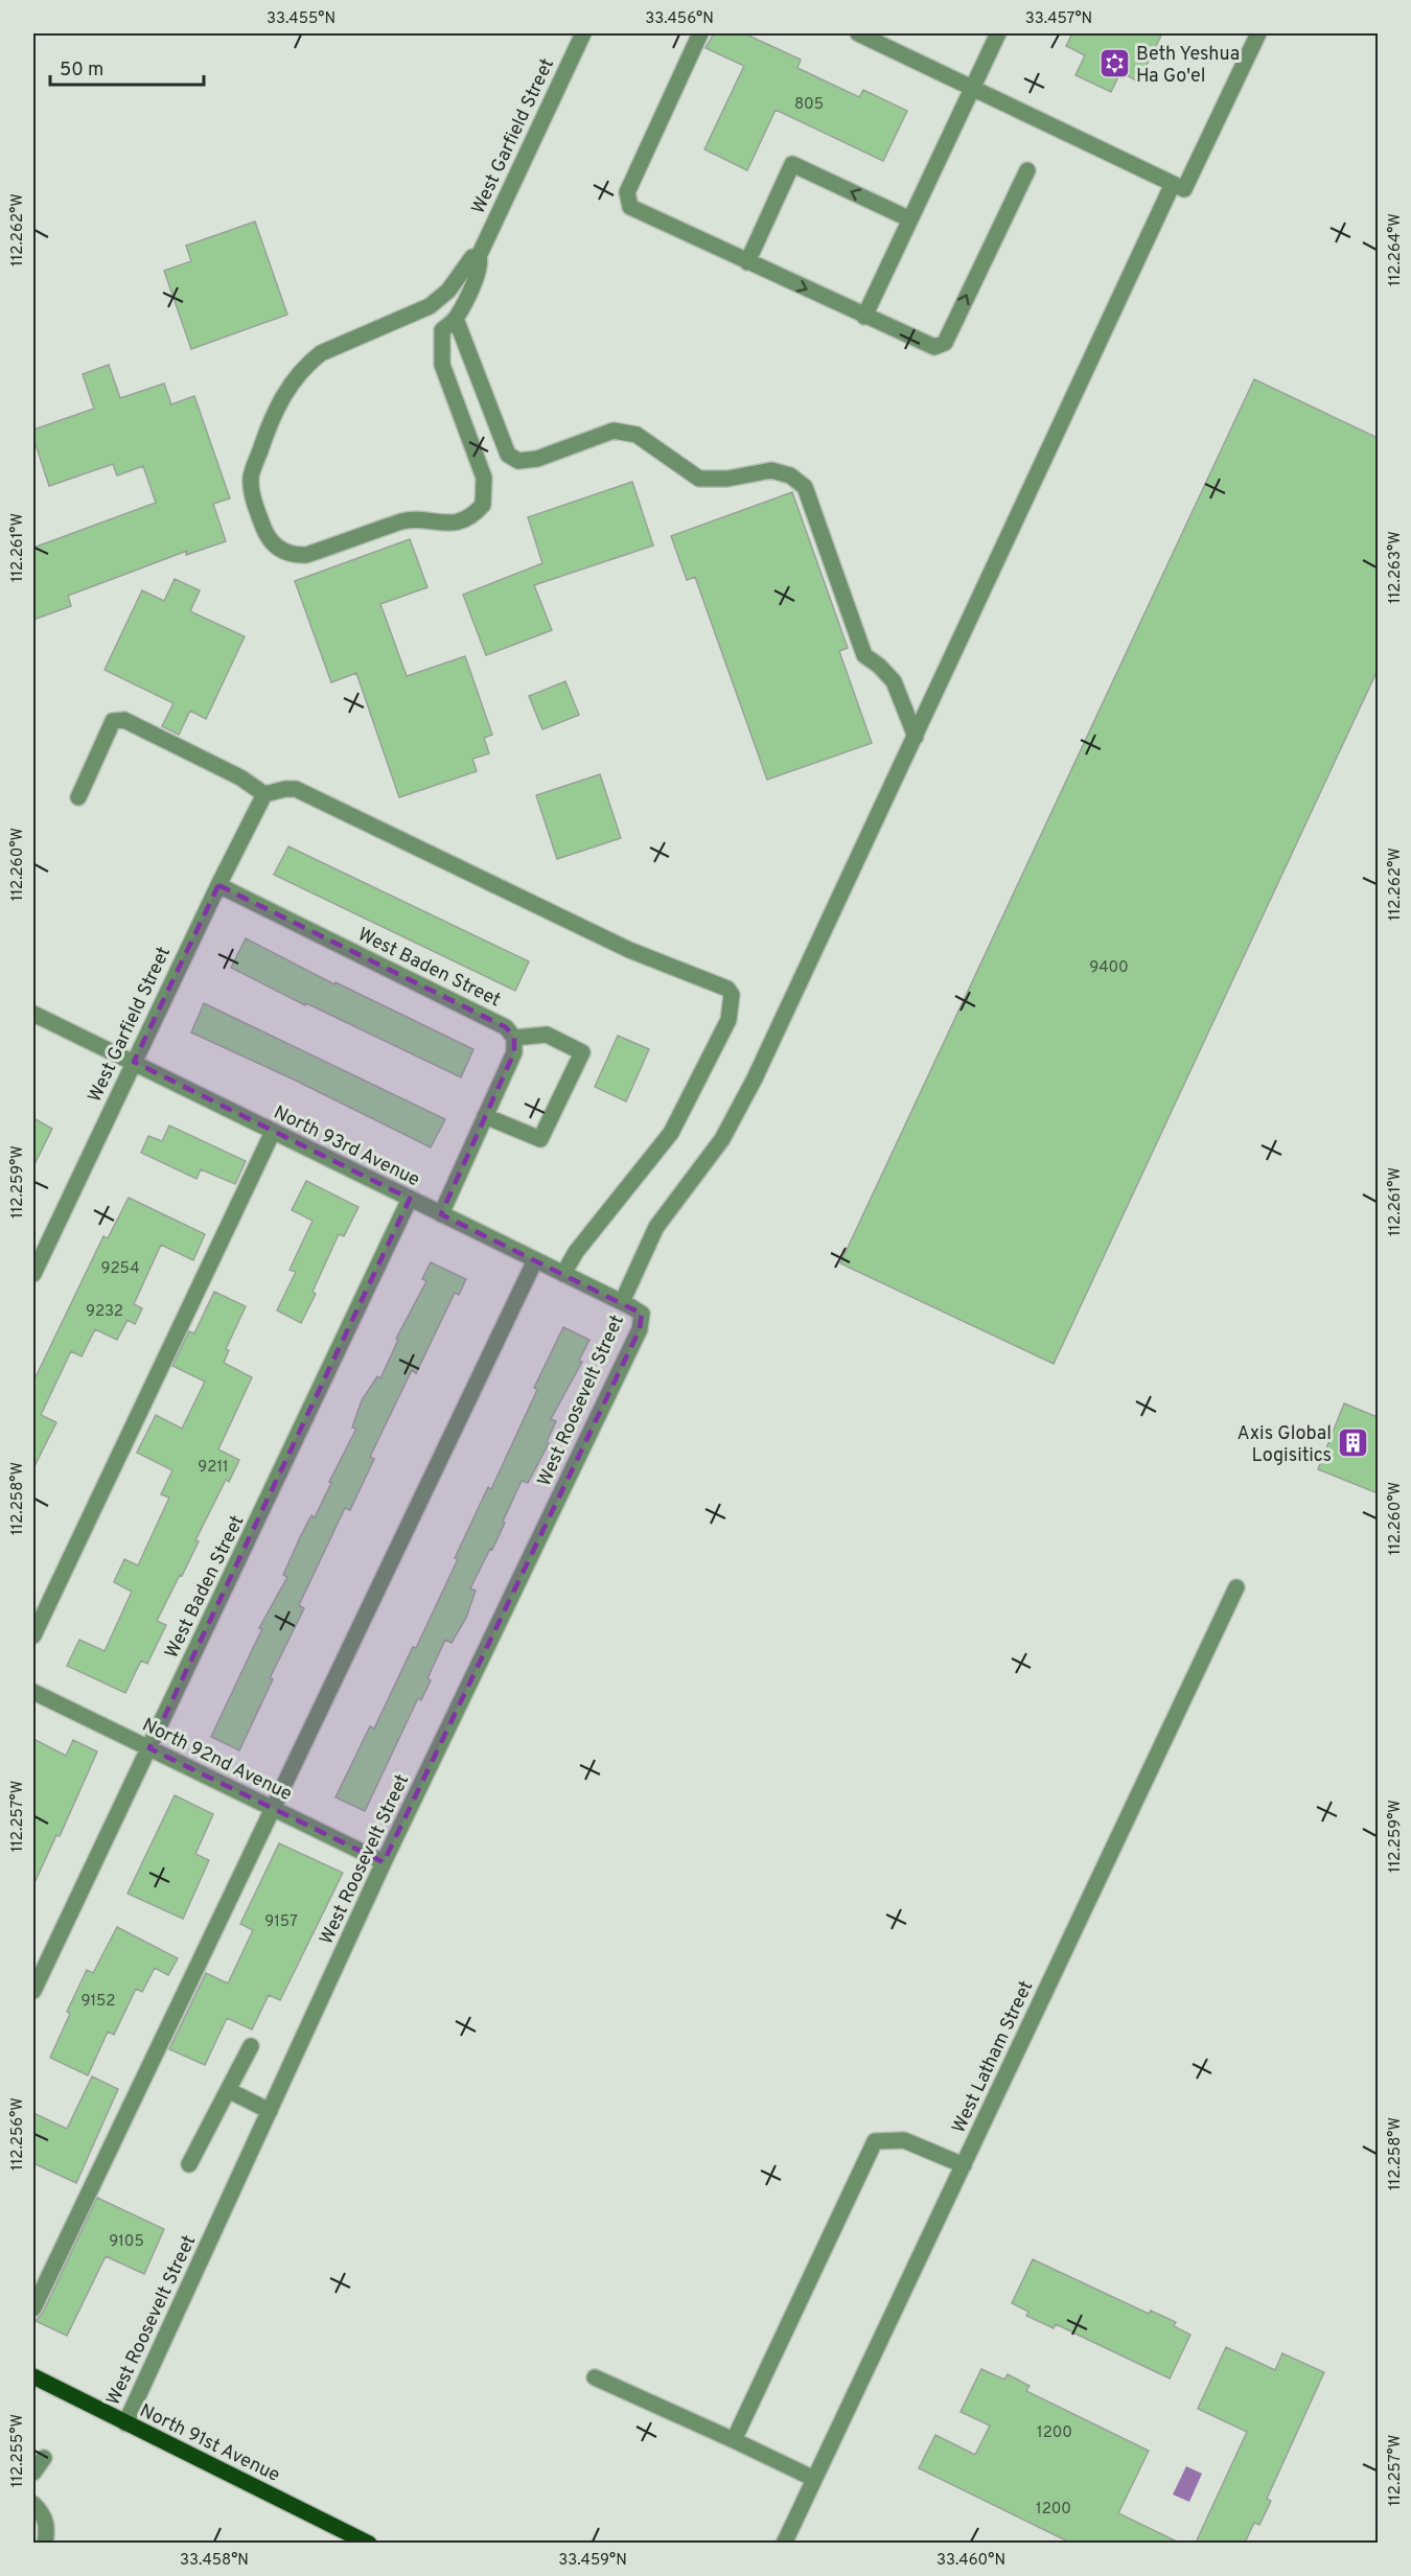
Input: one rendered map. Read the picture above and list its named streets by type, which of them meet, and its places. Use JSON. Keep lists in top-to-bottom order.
{
  "streets": {
    "main road": ["North 91st Avenue"],
    "street": [
      "West Garfield Street",
      "West Baden Street",
      "North 93rd Avenue",
      "West Roosevelt Street",
      "North 92nd Avenue",
      "West Latham Street"
    ]
  },
  "crossings": [
    ["West Garfield Street", "West Baden Street"],
    ["West Garfield Street", "North 93rd Avenue"],
    ["West Baden Street", "North 93rd Avenue"],
    ["West Baden Street", "North 92nd Avenue"],
    ["North 93rd Avenue", "West Roosevelt Street"],
    ["West Roosevelt Street", "North 92nd Avenue"],
    ["West Roosevelt Street", "North 91st Avenue"]
  ],
  "places": {
    "synagogue": ["Beth Yeshua Ha Go'el"],
    "building": ["Axis Global Logisitics"]
  },
  "house_numbers": [
    "805",
    "9400",
    "9254",
    "9232",
    "9211",
    "9157",
    "9152",
    "9105",
    "1200",
    "1200"
  ],
  "scale_bar": "50 m",
  "coordinates": [
    "33.455°N",
    "33.456°N",
    "33.457°N",
    "112.262°W",
    "112.264°W",
    "112.261°W",
    "112.263°W",
    "112.260°W",
    "112.259°W",
    "112.258°W",
    "112.257°W",
    "112.256°W",
    "112.255°W",
    "33.458°N",
    "33.459°N",
    "33.460°N"
  ]
}
